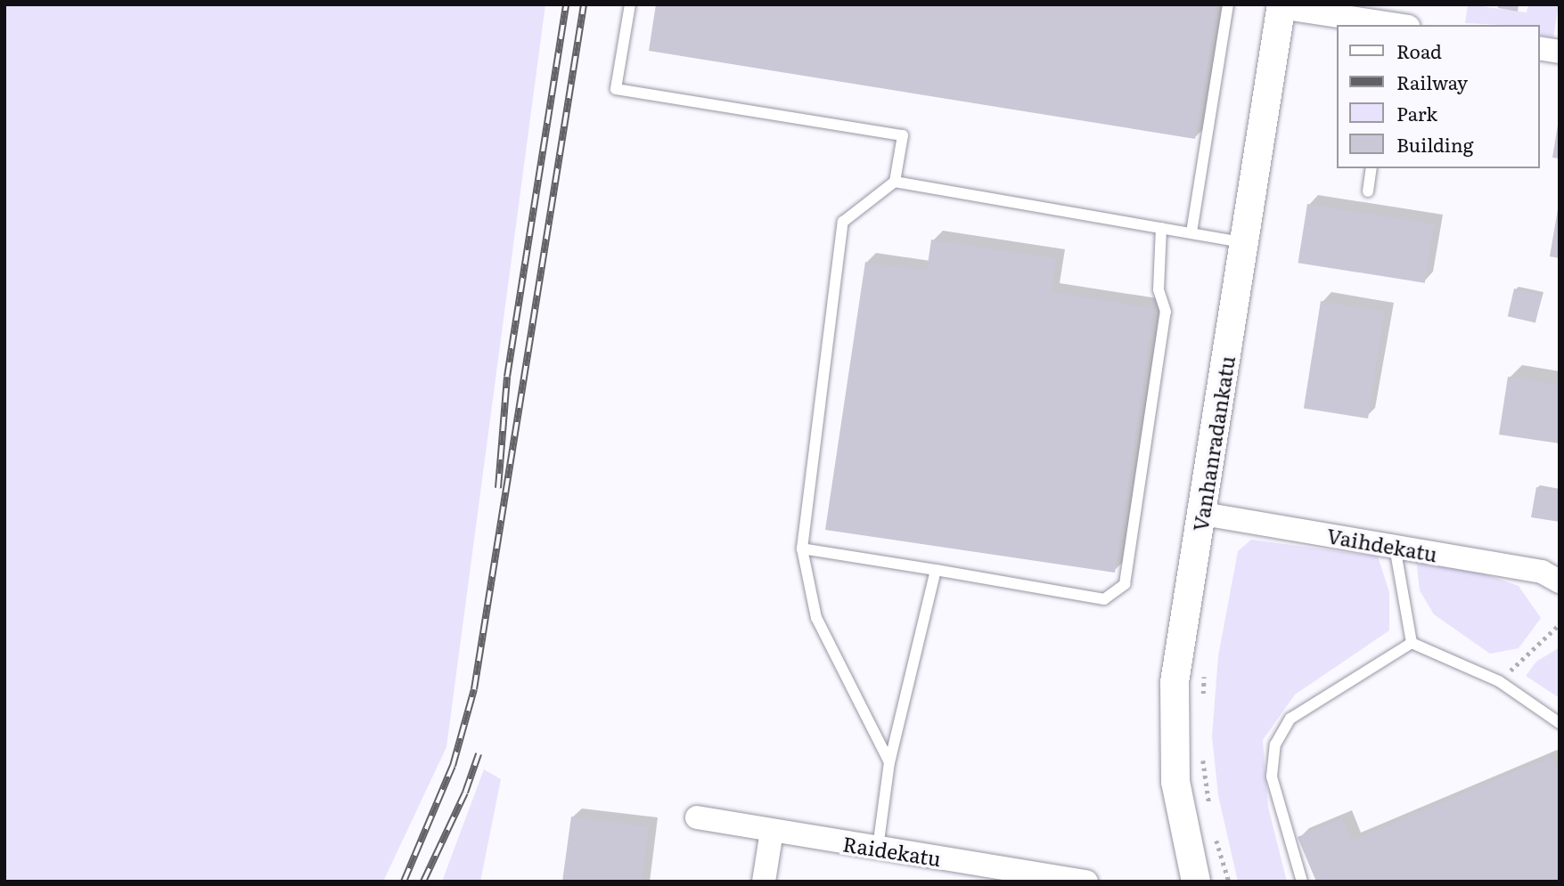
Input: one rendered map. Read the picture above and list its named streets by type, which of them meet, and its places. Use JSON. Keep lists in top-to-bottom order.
{
  "streets": {
    "street": ["Vanhanradankatu", "Vaihdekatu", "Raidekatu"]
  },
  "crossings": [
    ["Vanhanradankatu", "Vaihdekatu"]
  ],
  "legend": [
    "Road",
    "Railway",
    "Park",
    "Building"
  ]
}
